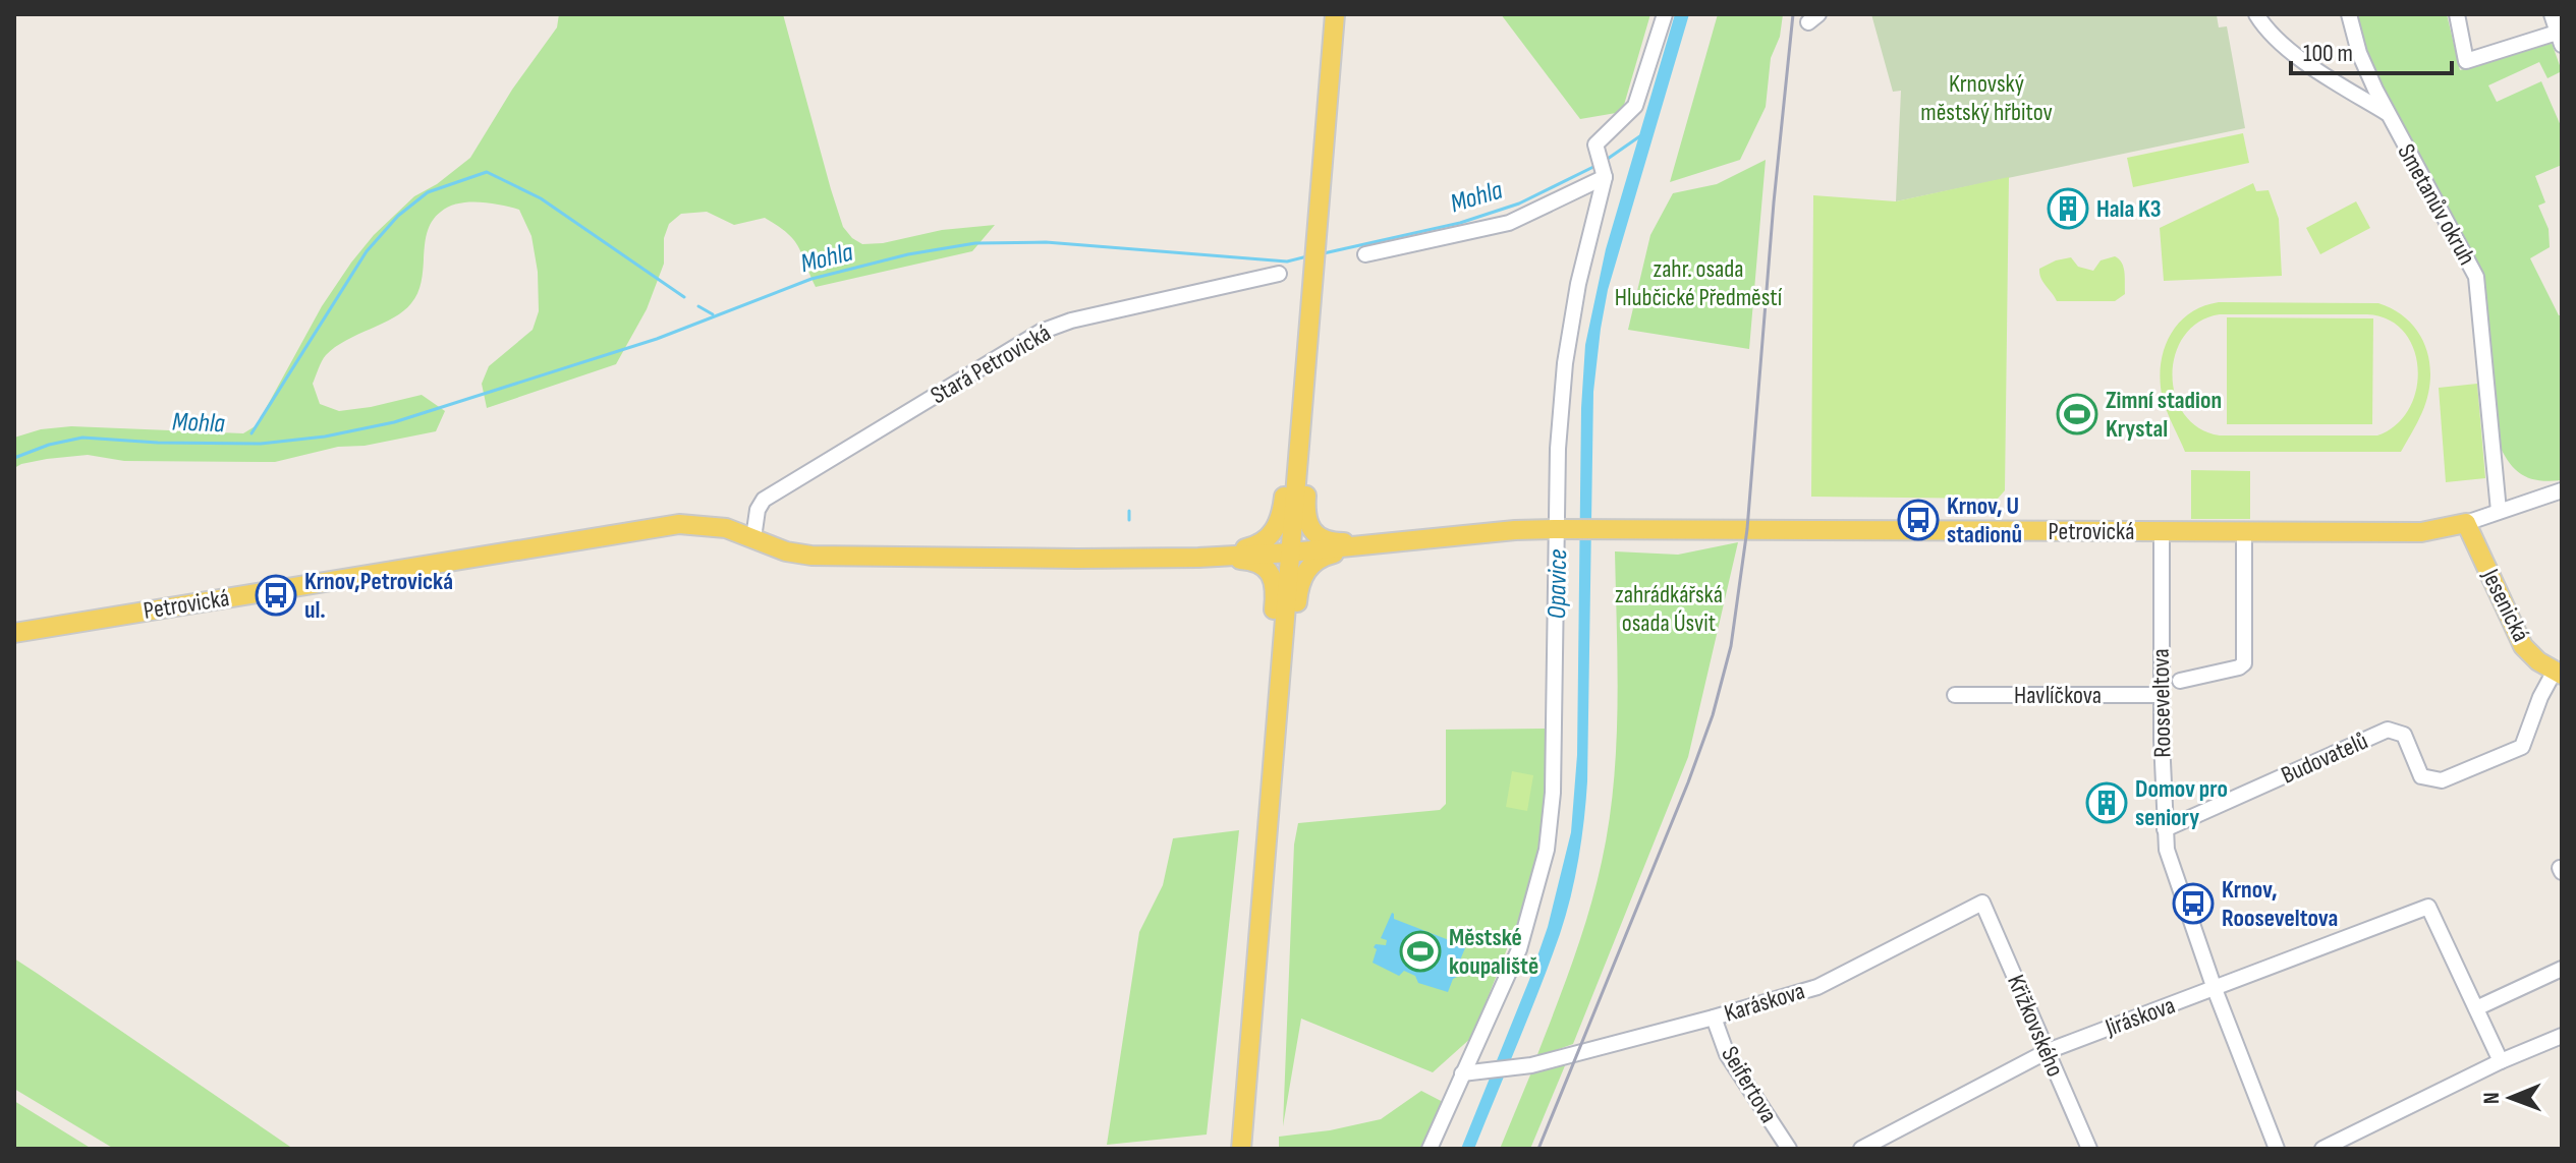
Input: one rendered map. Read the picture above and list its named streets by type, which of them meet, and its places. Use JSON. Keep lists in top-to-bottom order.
{
  "streets": {
    "main road": ["Petrovická", "Jesenická"],
    "street": [
      "Smetanův okruh",
      "Stará Petrovická",
      "Havlíčkova",
      "Rooseveltova",
      "Budovatelů",
      "Karáskova",
      "Jiráskova",
      "Křižkovského",
      "Seifertova"
    ]
  },
  "crossings": [
    ["Smetanův okruh", "Petrovická"],
    ["Stará Petrovická", "Petrovická"],
    ["Petrovická", "Jesenická"],
    ["Petrovická", "Rooseveltova"],
    ["Jesenická", "Budovatelů"],
    ["Havlíčkova", "Rooseveltova"],
    ["Rooseveltova", "Budovatelů"],
    ["Rooseveltova", "Jiráskova"],
    ["Karáskova", "Křižkovského"],
    ["Karáskova", "Seifertova"],
    ["Jiráskova", "Křižkovského"]
  ],
  "water": ["Mohla", "Opavice"],
  "parks": ["Krnovský městský hřbitov", "zahr. osada Hlubčické Předměstí", "zahrádkářská osada Úsvit"],
  "places": {
    "building": ["Hala K3", "Domov pro seniory"],
    "sports": ["Zimní stadion Krystal", "Městské koupaliště"],
    "bus stop": ["Krnov, U stadionů", "Krnov,Petrovická ul.", "Krnov, Rooseveltova"]
  },
  "scale_bar": "100 m",
  "north": "left"
}
